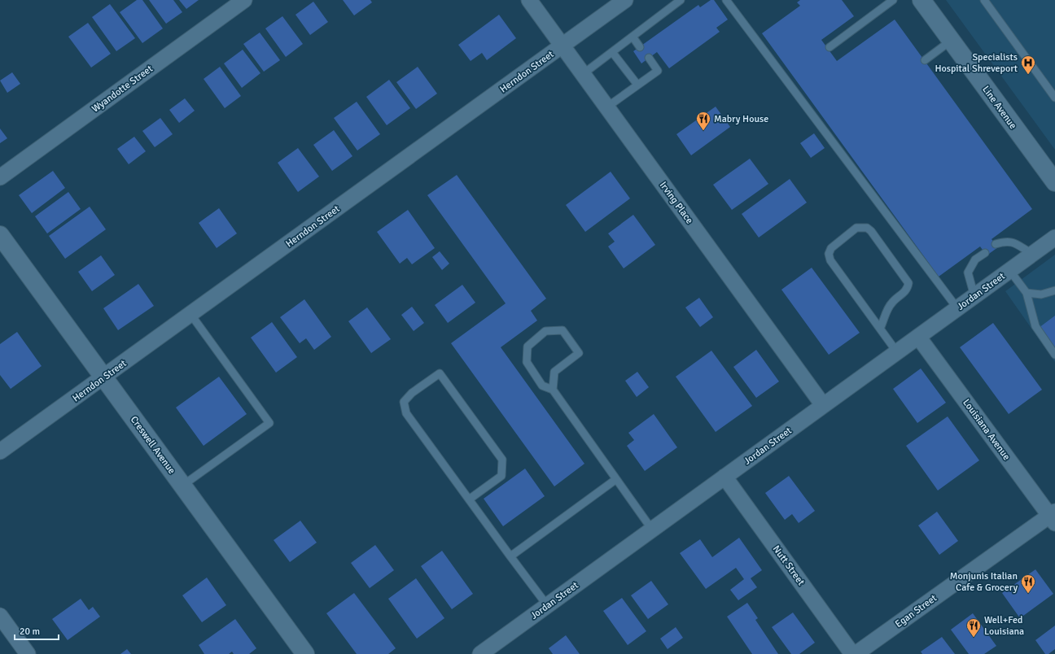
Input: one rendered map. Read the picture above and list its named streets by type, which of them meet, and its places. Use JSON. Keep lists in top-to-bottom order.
{
  "streets": {
    "street": [
      "Herndon Street",
      "Wyandotte Street",
      "Line Avenue",
      "Irving Place",
      "Jordan Street",
      "Louisiana Avenue",
      "Creswell Avenue",
      "Nutt Street",
      "Egan Street"
    ]
  },
  "crossings": [
    ["Herndon Street", "Irving Place"],
    ["Herndon Street", "Creswell Avenue"],
    ["Irving Place", "Jordan Street"],
    ["Jordan Street", "Louisiana Avenue"],
    ["Jordan Street", "Nutt Street"],
    ["Louisiana Avenue", "Egan Street"]
  ],
  "places": {
    "hospital": ["Specialists Hospital Shreveport"],
    "restaurant": ["Mabry House", "Monjunis Italian Cafe & Grocery", "Well+Fed Louisiana"]
  },
  "scale_bar": "20 m"
}
